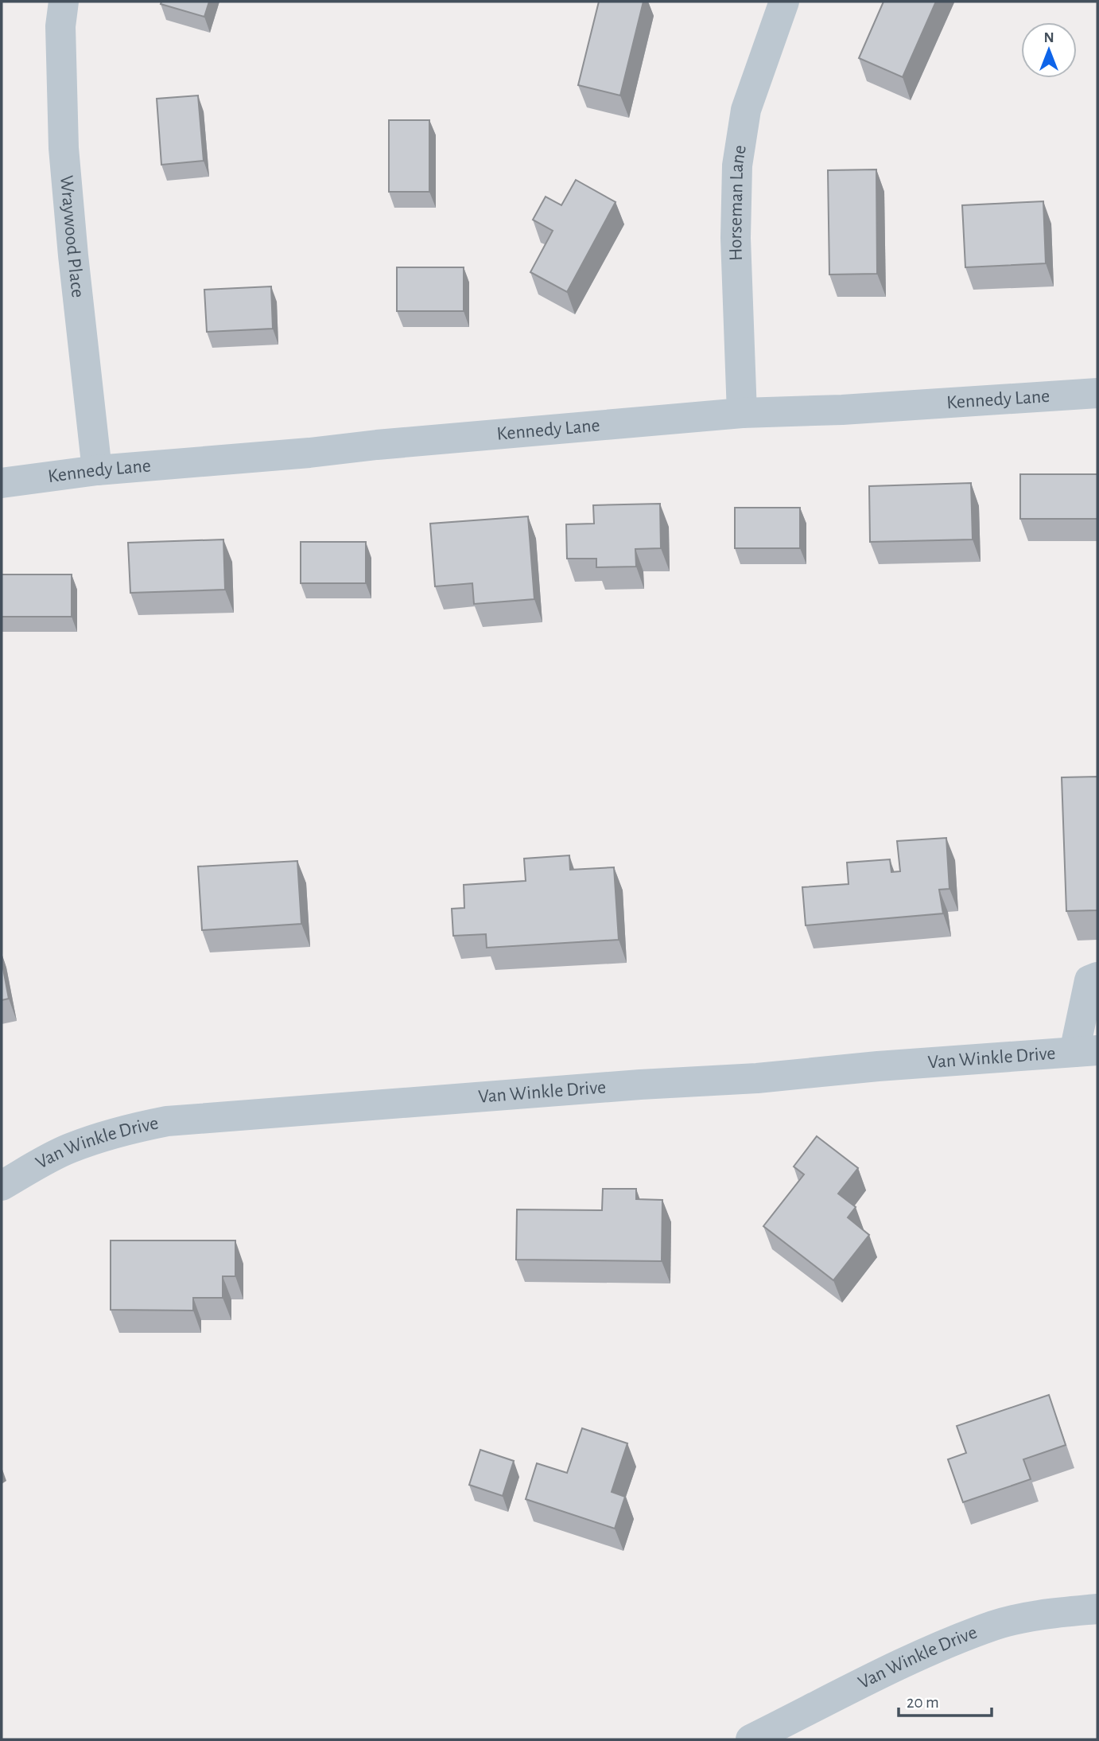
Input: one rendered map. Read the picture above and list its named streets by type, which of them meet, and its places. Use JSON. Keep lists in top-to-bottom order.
{
  "streets": {
    "street": [
      "Horseman Lane",
      "Wraywood Place",
      "Kennedy Lane",
      "Van Winkle Drive"
    ]
  },
  "crossings": [
    ["Horseman Lane", "Kennedy Lane"],
    ["Wraywood Place", "Kennedy Lane"]
  ],
  "scale_bar": "20 m",
  "north": "top"
}
